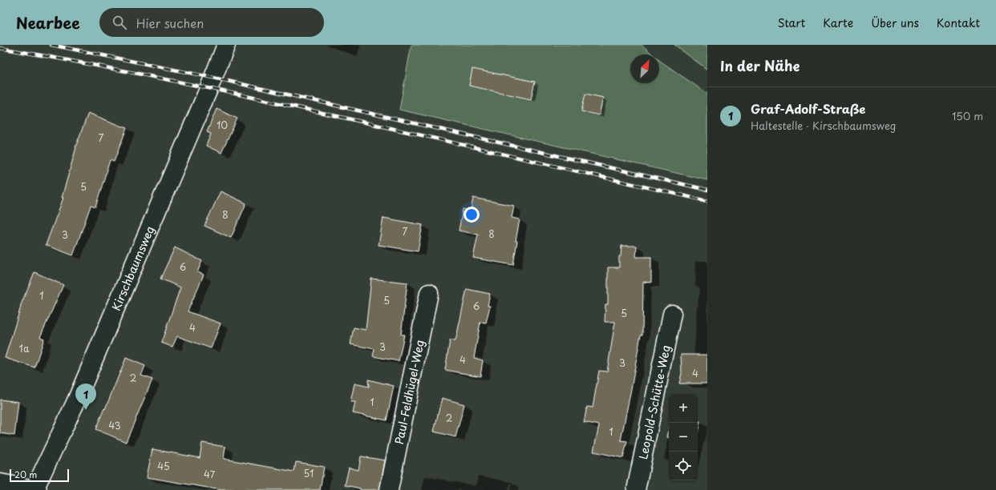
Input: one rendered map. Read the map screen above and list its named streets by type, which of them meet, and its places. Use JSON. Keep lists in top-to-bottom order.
{
  "streets": {
    "street": ["Kirschbaumsweg", "Paul-Feldhügel-Weg", "Leopold-Schütte-Weg"]
  },
  "house_numbers": [
    "10",
    "7",
    "5",
    "8",
    "7",
    "8",
    "3",
    "6",
    "1",
    "5",
    "6",
    "5",
    "4",
    "3",
    "1a",
    "4",
    "3",
    "4",
    "2",
    "1",
    "2",
    "43",
    "1",
    "45",
    "51",
    "47"
  ],
  "scale_bar": "20 m",
  "north": "top right",
  "page": {
    "header": "Nearbee",
    "search": "Hier suchen",
    "nav": [
      "Start",
      "Karte",
      "Über uns",
      "Kontakt"
    ],
    "heading": "In der Nähe",
    "list": [
      {
        "mark": "1",
        "name": "Graf-Adolf-Straße",
        "note": "Haltestelle · Kirschbaumsweg",
        "value": "150 m"
      }
    ],
    "pins": "1",
    "map_buttons": ["+", "−"],
    "scale": "20 m"
  }
}
